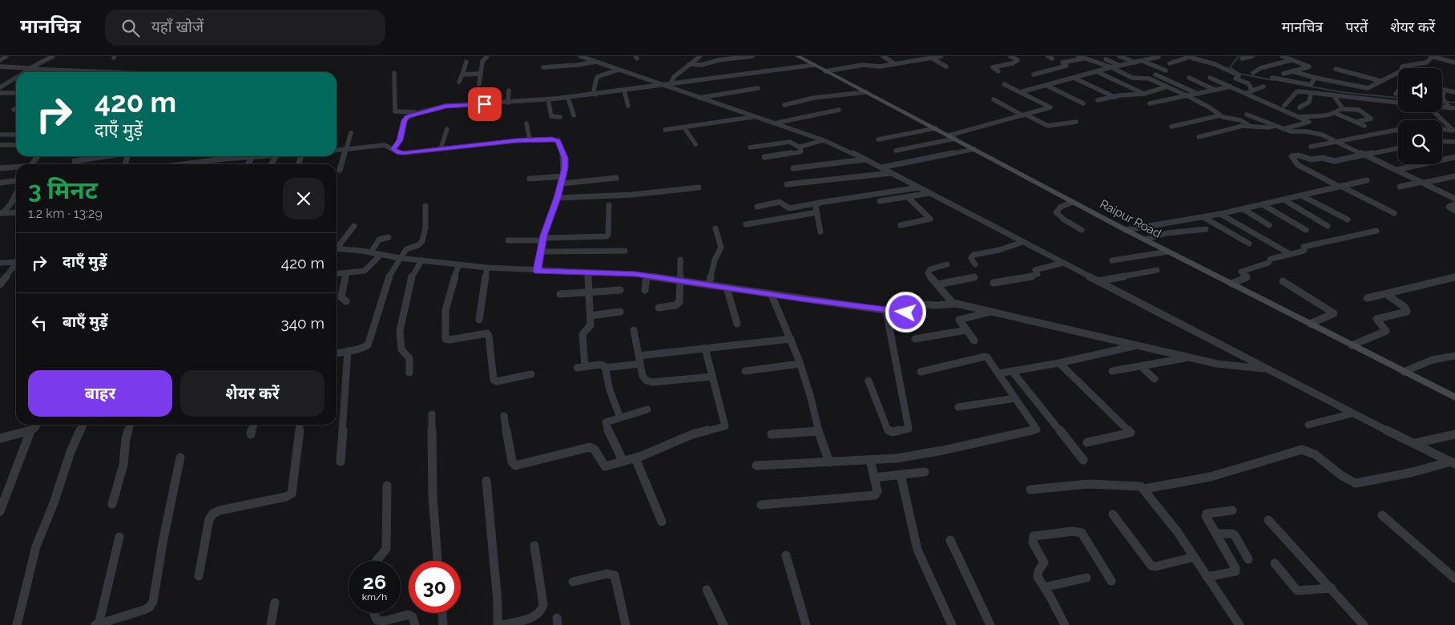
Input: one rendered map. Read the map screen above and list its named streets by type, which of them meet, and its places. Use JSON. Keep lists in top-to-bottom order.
{
  "streets": {
    "main road": ["Raipur Road"]
  },
  "page": {
    "header": "मानचित्र",
    "search": "यहाँ खोजें",
    "nav": ["मानचित्र", "परतें", "शेयर करें"],
    "turn": ["420 m", "दाएँ मुड़ें"],
    "heading": ["3 मिनट", "1.2 km · 13:29"],
    "list": [
      {
        "name": "दाएँ मुड़ें",
        "value": "420 m"
      },
      {
        "name": "बाएँ मुड़ें",
        "value": "340 m"
      }
    ],
    "buttons": ["बाहर", "शेयर करें"],
    "speed": "26 km/h",
    "limit": "30"
  }
}
